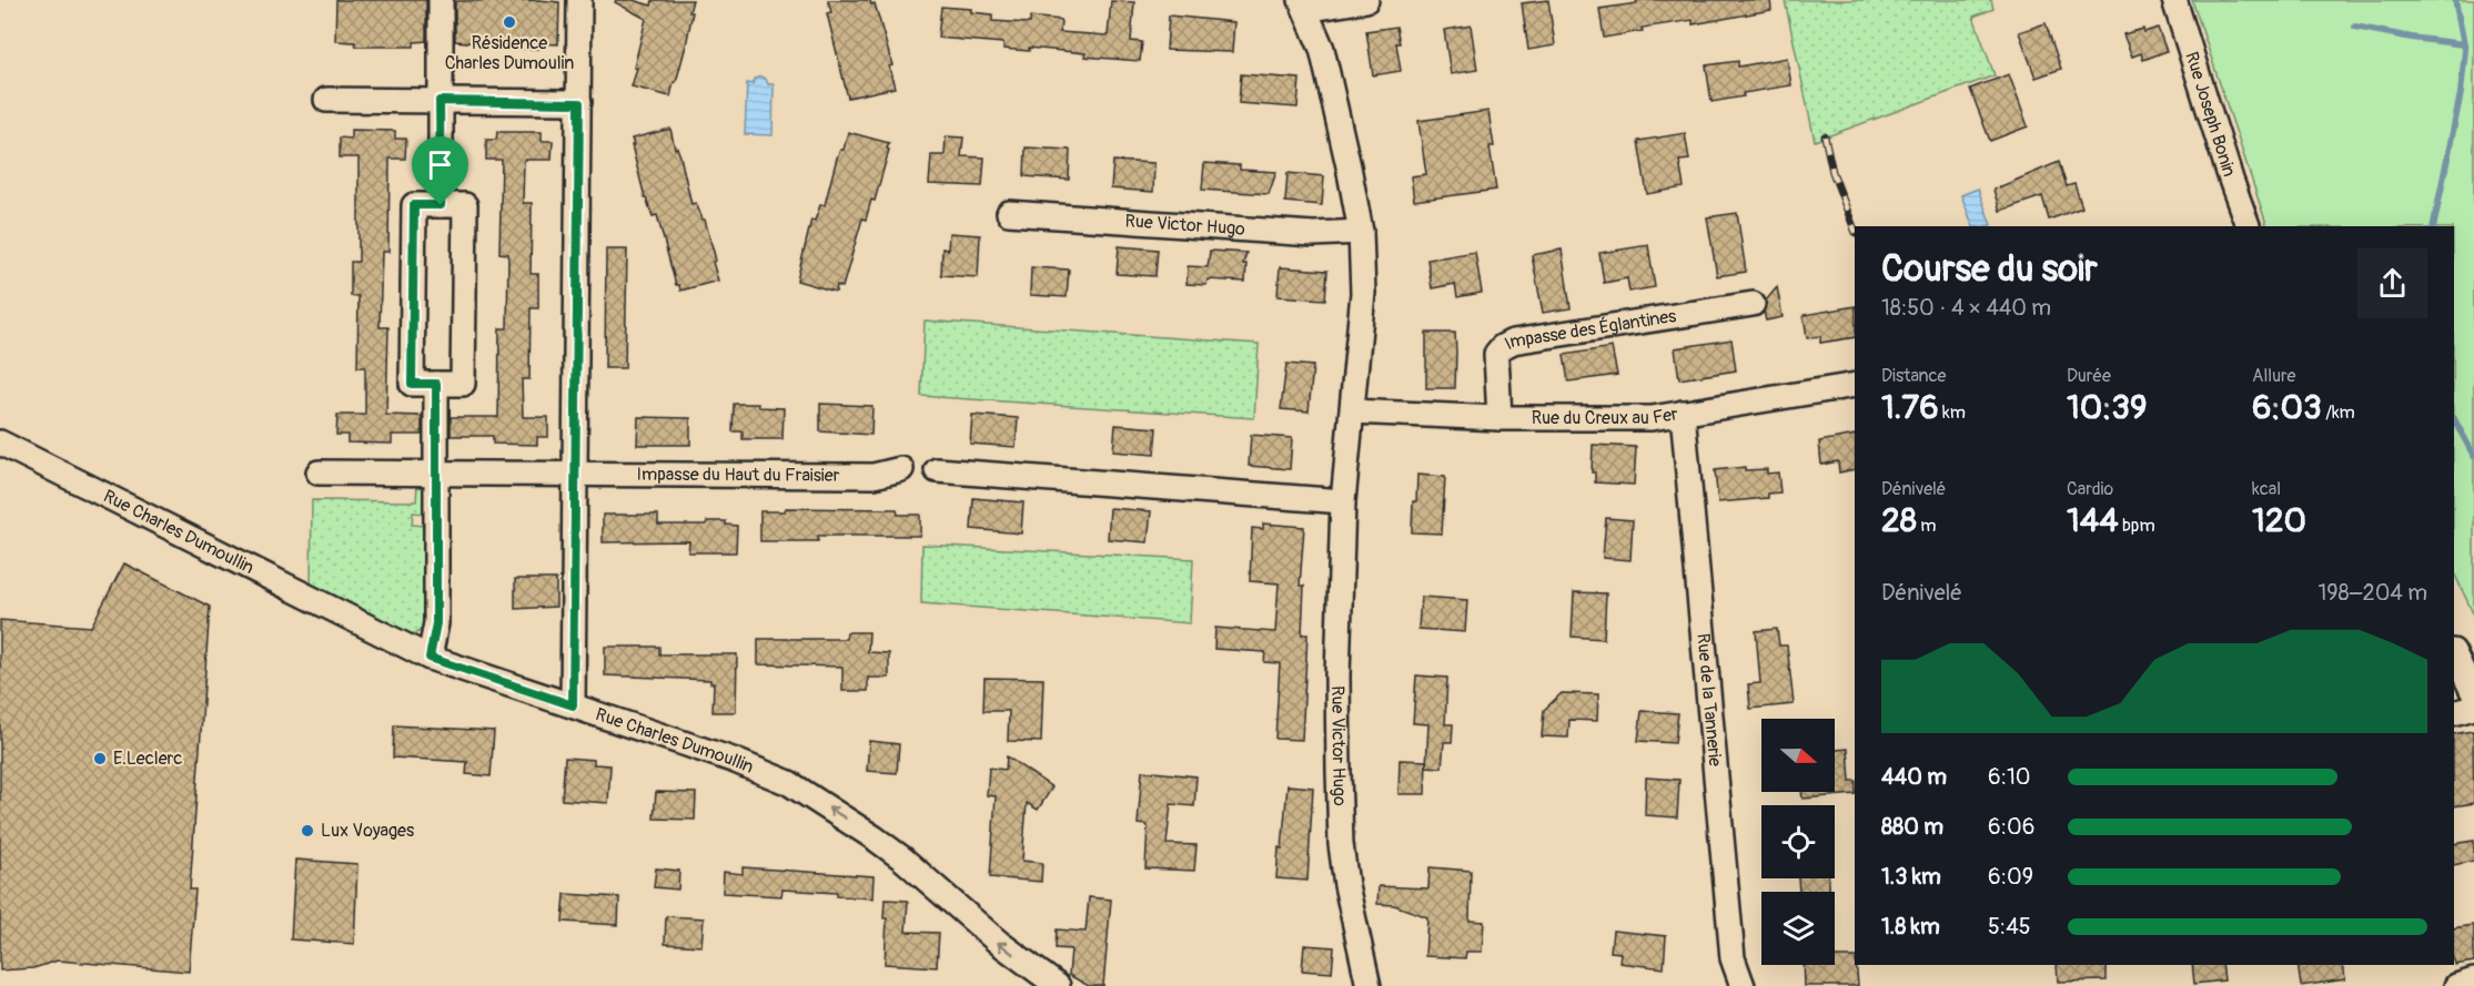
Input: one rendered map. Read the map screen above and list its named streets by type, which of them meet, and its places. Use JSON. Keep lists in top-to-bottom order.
{
  "streets": {
    "street": [
      "Rue Joseph Bonin",
      "Rue Victor Hugo",
      "Impasse des Églantines",
      "Rue du Creux au Fer",
      "Impasse du Haut du Fraisier",
      "Rue Charles Dumoullin",
      "Rue de la Tannerie"
    ]
  },
  "crossings": [
    ["Rue Victor Hugo", "Rue du Creux au Fer"],
    ["Impasse des Églantines", "Rue du Creux au Fer"],
    ["Rue du Creux au Fer", "Rue de la Tannerie"]
  ],
  "one_way": ["Rue Charles Dumoullin"],
  "places": ["Résidence Charles Dumoulin", "E.Leclerc", "Lux Voyages"],
  "north": "right",
  "page": {
    "heading": ["Course du soir", "18:50 · 4 × 440 m"],
    "stats": [
      ["Distance", "1.76 km"],
      ["Durée", "10:39"],
      ["Allure", "6:03 /km"],
      ["Dénivelé", "28 m"],
      ["Cardio", "144 bpm"],
      ["kcal", "120"]
    ],
    "chart": ["Dénivelé", "198–204 m"],
    "list": [
      {
        "name": "440 m",
        "note": "6:10"
      },
      {
        "name": "880 m",
        "note": "6:06"
      },
      {
        "name": "1.3 km",
        "note": "6:09"
      },
      {
        "name": "1.8 km",
        "note": "5:45"
      }
    ]
  }
}
